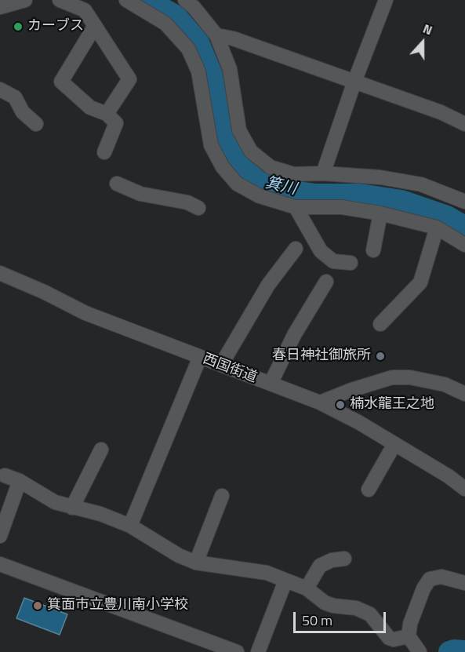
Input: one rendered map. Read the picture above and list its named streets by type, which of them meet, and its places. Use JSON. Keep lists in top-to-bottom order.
{
  "streets": {
    "street": ["西国街道"]
  },
  "water": ["箕川"],
  "places": [
    "カーブス",
    "春日神社御旅所",
    "楠水龍王之地",
    "箕面市立豊川南小学校"
  ],
  "scale_bar": "50 m",
  "north": "top"
}
